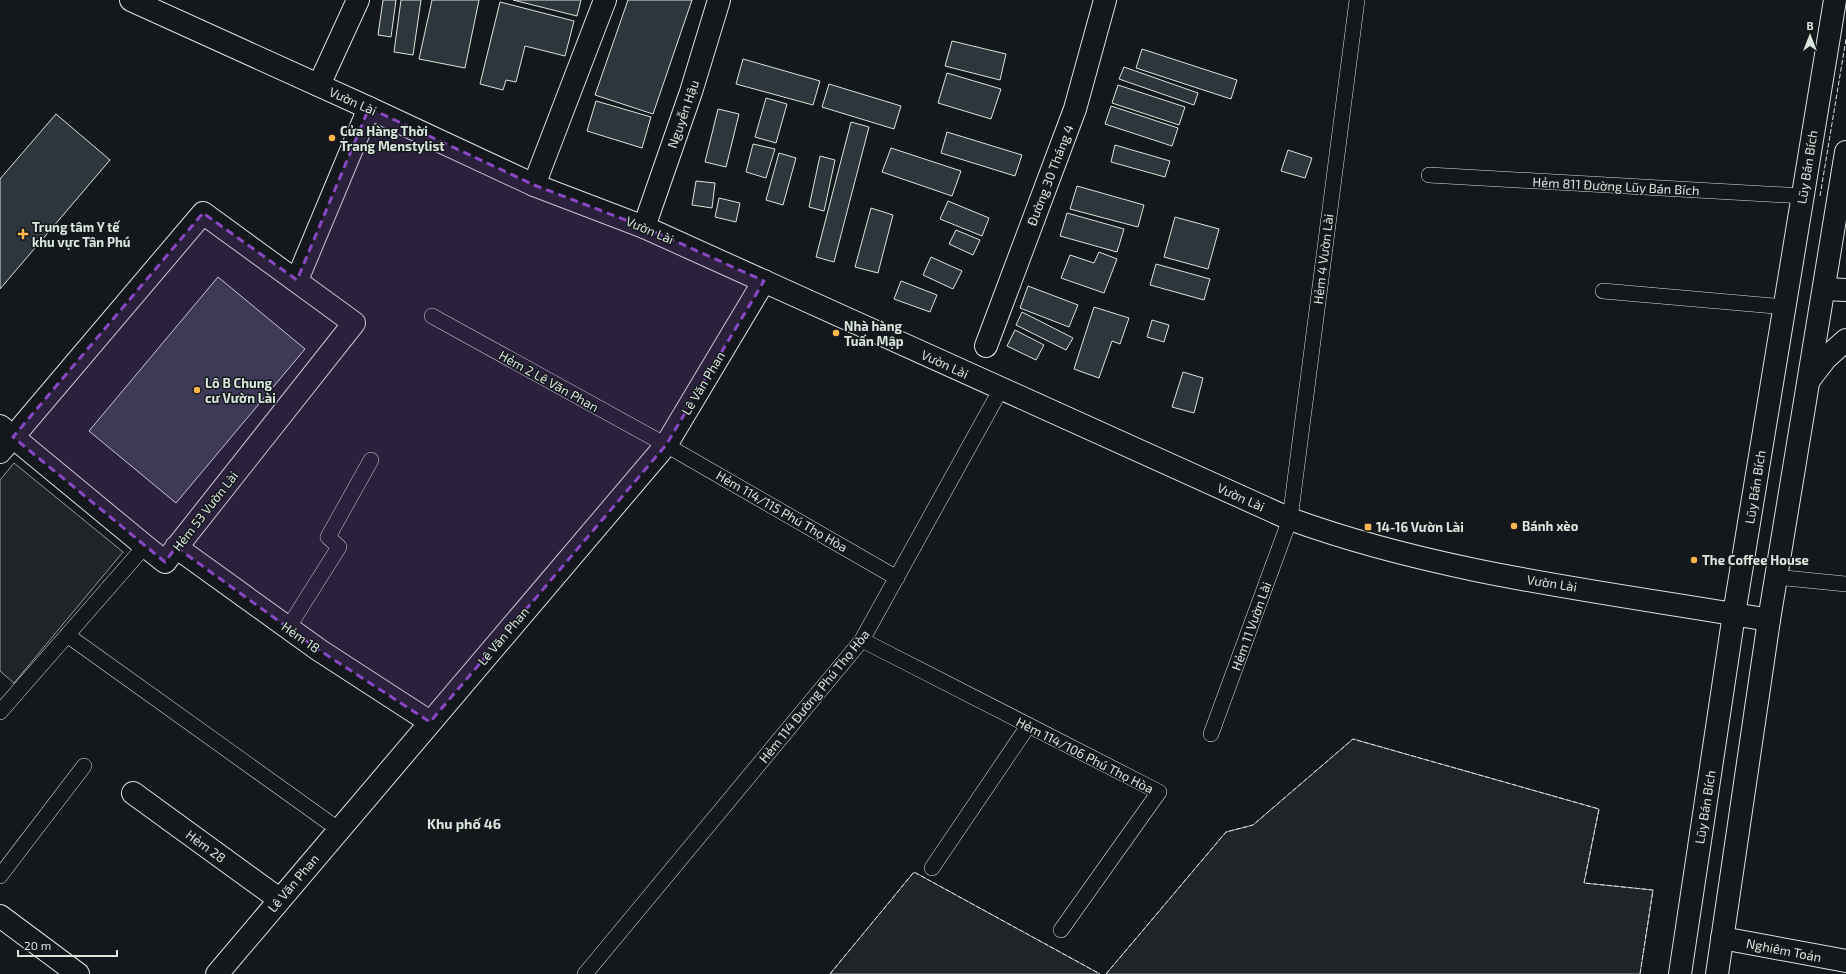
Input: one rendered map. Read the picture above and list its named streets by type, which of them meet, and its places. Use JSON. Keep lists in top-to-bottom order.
{
  "streets": {
    "street": [
      "Vườn Lài",
      "Nguyễn Hậu",
      "Lũy Bán Bích",
      "Đường 30 Tháng 4",
      "Lê Văn Phan",
      "Hẻm 53 Vườn Lài",
      "Hẻm 18",
      "Hẻm 28",
      "Nghiêm Toản"
    ],
    "lane": [
      "Hẻm 811 Đường Lũy Bán Bích",
      "Hẻm 4 Vườn Lài",
      "Hẻm 2 Lê Văn Phan",
      "Hẻm 114/115 Phú Thọ Hòa",
      "Hẻm 11 Vườn Lài",
      "Hẻm 114 Đường Phú Thọ Hòa",
      "Hẻm 114/106 Phú Thọ Hòa"
    ]
  },
  "crossings": [
    ["Vườn Lài", "Nguyễn Hậu"],
    ["Vườn Lài", "Lũy Bán Bích"],
    ["Vườn Lài", "Hẻm 4 Vườn Lài"],
    ["Vườn Lài", "Lê Văn Phan"],
    ["Vườn Lài", "Hẻm 11 Vườn Lài"],
    ["Vườn Lài", "Hẻm 114 Đường Phú Thọ Hòa"],
    ["Lũy Bán Bích", "Hẻm 811 Đường Lũy Bán Bích"],
    ["Hẻm 4 Vườn Lài", "Hẻm 11 Vườn Lài"],
    ["Hẻm 2 Lê Văn Phan", "Lê Văn Phan"],
    ["Hẻm 2 Lê Văn Phan", "Hẻm 114/115 Phú Thọ Hòa"],
    ["Lê Văn Phan", "Hẻm 114/115 Phú Thọ Hòa"],
    ["Lê Văn Phan", "Hẻm 18"],
    ["Lê Văn Phan", "Hẻm 28"],
    ["Hẻm 53 Vườn Lài", "Hẻm 18"],
    ["Hẻm 114/115 Phú Thọ Hòa", "Hẻm 114 Đường Phú Thọ Hòa"],
    ["Hẻm 114 Đường Phú Thọ Hòa", "Hẻm 114/106 Phú Thọ Hòa"]
  ],
  "districts": ["Khu phố 46"],
  "places": {
    "other": [
      "Cửa Hàng Thời Trang Menstylist",
      "Nhà hàng Tuấn Mập",
      "Lô B Chung cư Vườn Lài",
      "Bánh xèo",
      "The Coffee House"
    ],
    "health": ["Trung tâm Y tế khu vực Tân Phú"],
    "transit": ["14-16 Vườn Lài"]
  },
  "scale_bar": "20 m",
  "north": "top"
}
